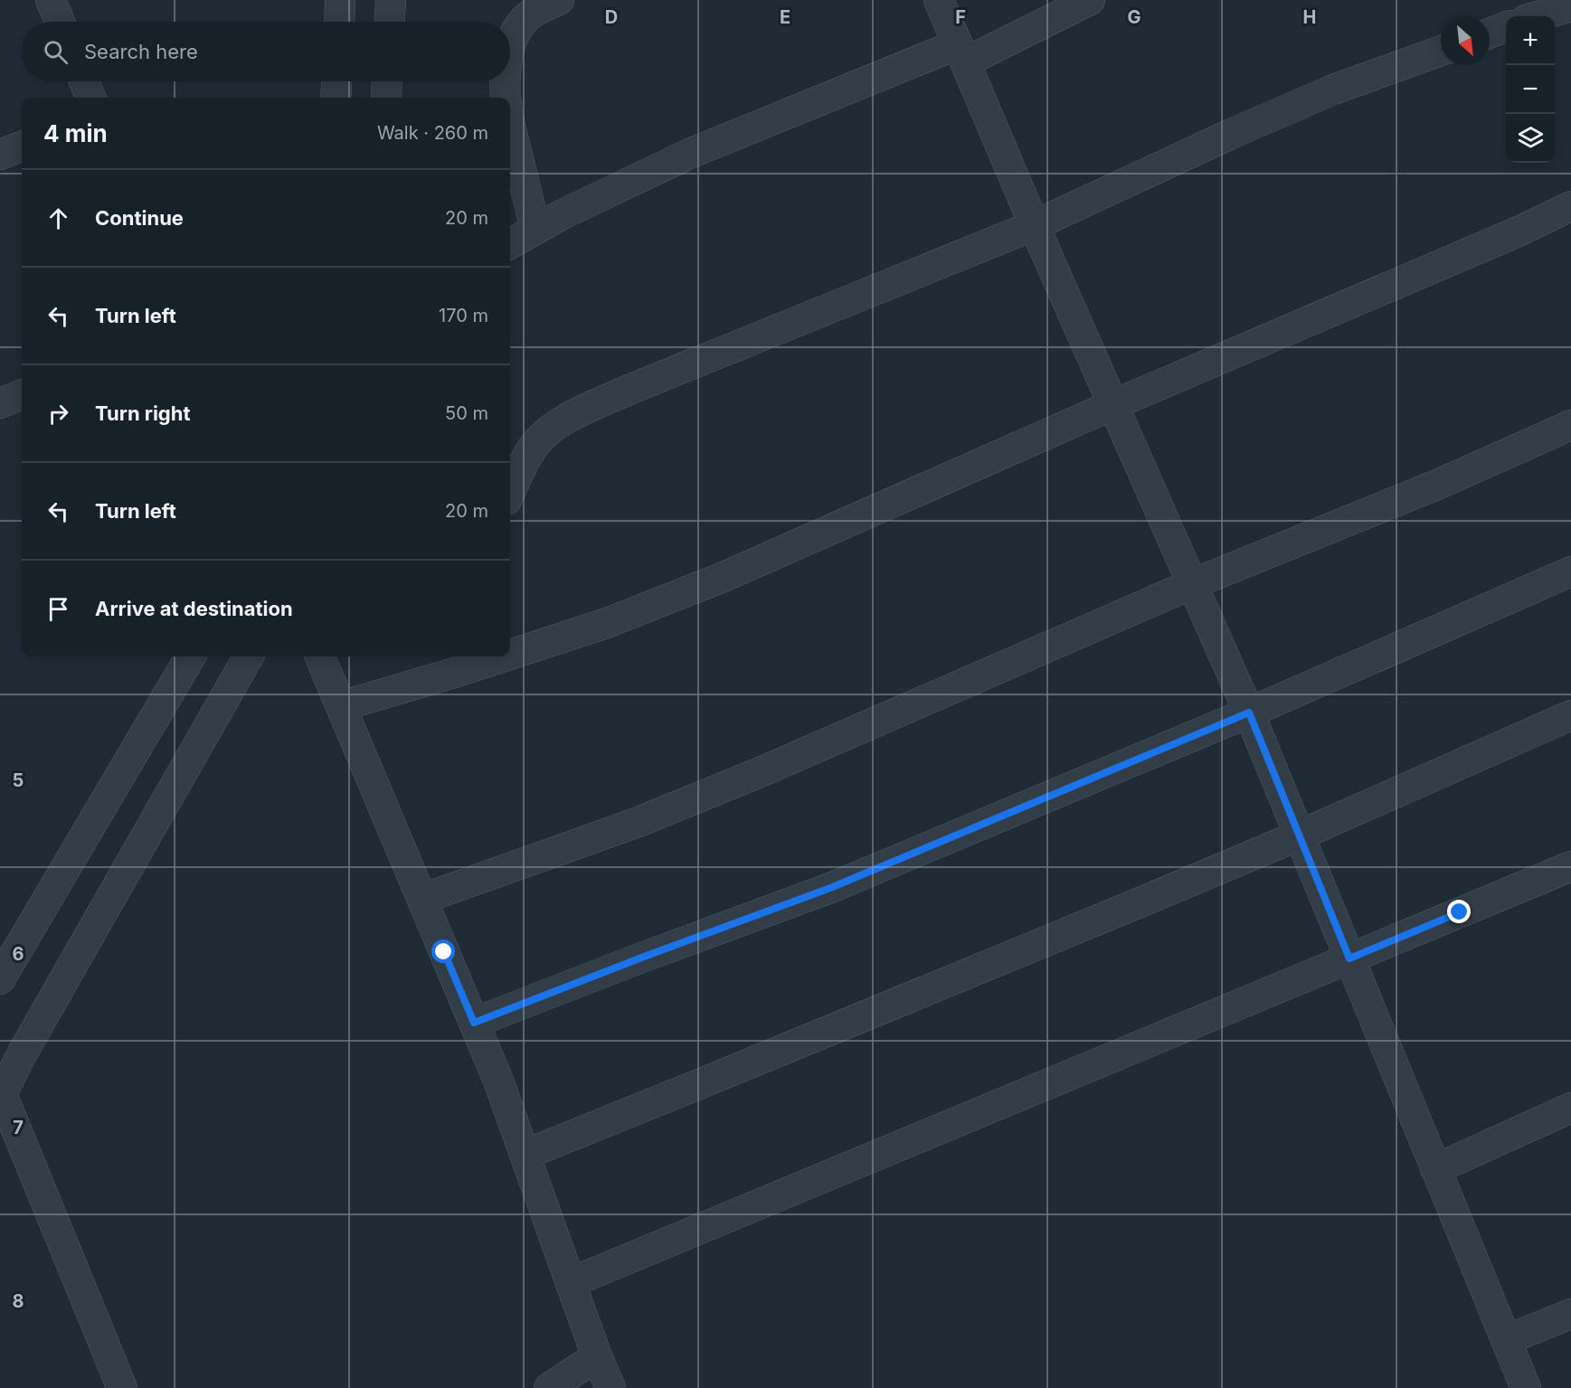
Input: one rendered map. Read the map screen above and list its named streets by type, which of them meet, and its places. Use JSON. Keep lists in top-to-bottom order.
{
  "north": "bottom right",
  "page": {
    "map_buttons": ["+", "−"],
    "search": "Search here",
    "heading": ["4 min", "Walk · 260 m"],
    "list": [
      ["Continue", "20 m"],
      ["Turn left", "170 m"],
      ["Turn right", "50 m"],
      ["Turn left", "20 m"],
      "Arrive at destination"
    ]
  },
  "grid": {
    "columns": [
      "D",
      "E",
      "F",
      "G",
      "H"
    ],
    "rows": [
      "5",
      "6",
      "7",
      "8"
    ]
  }
}
